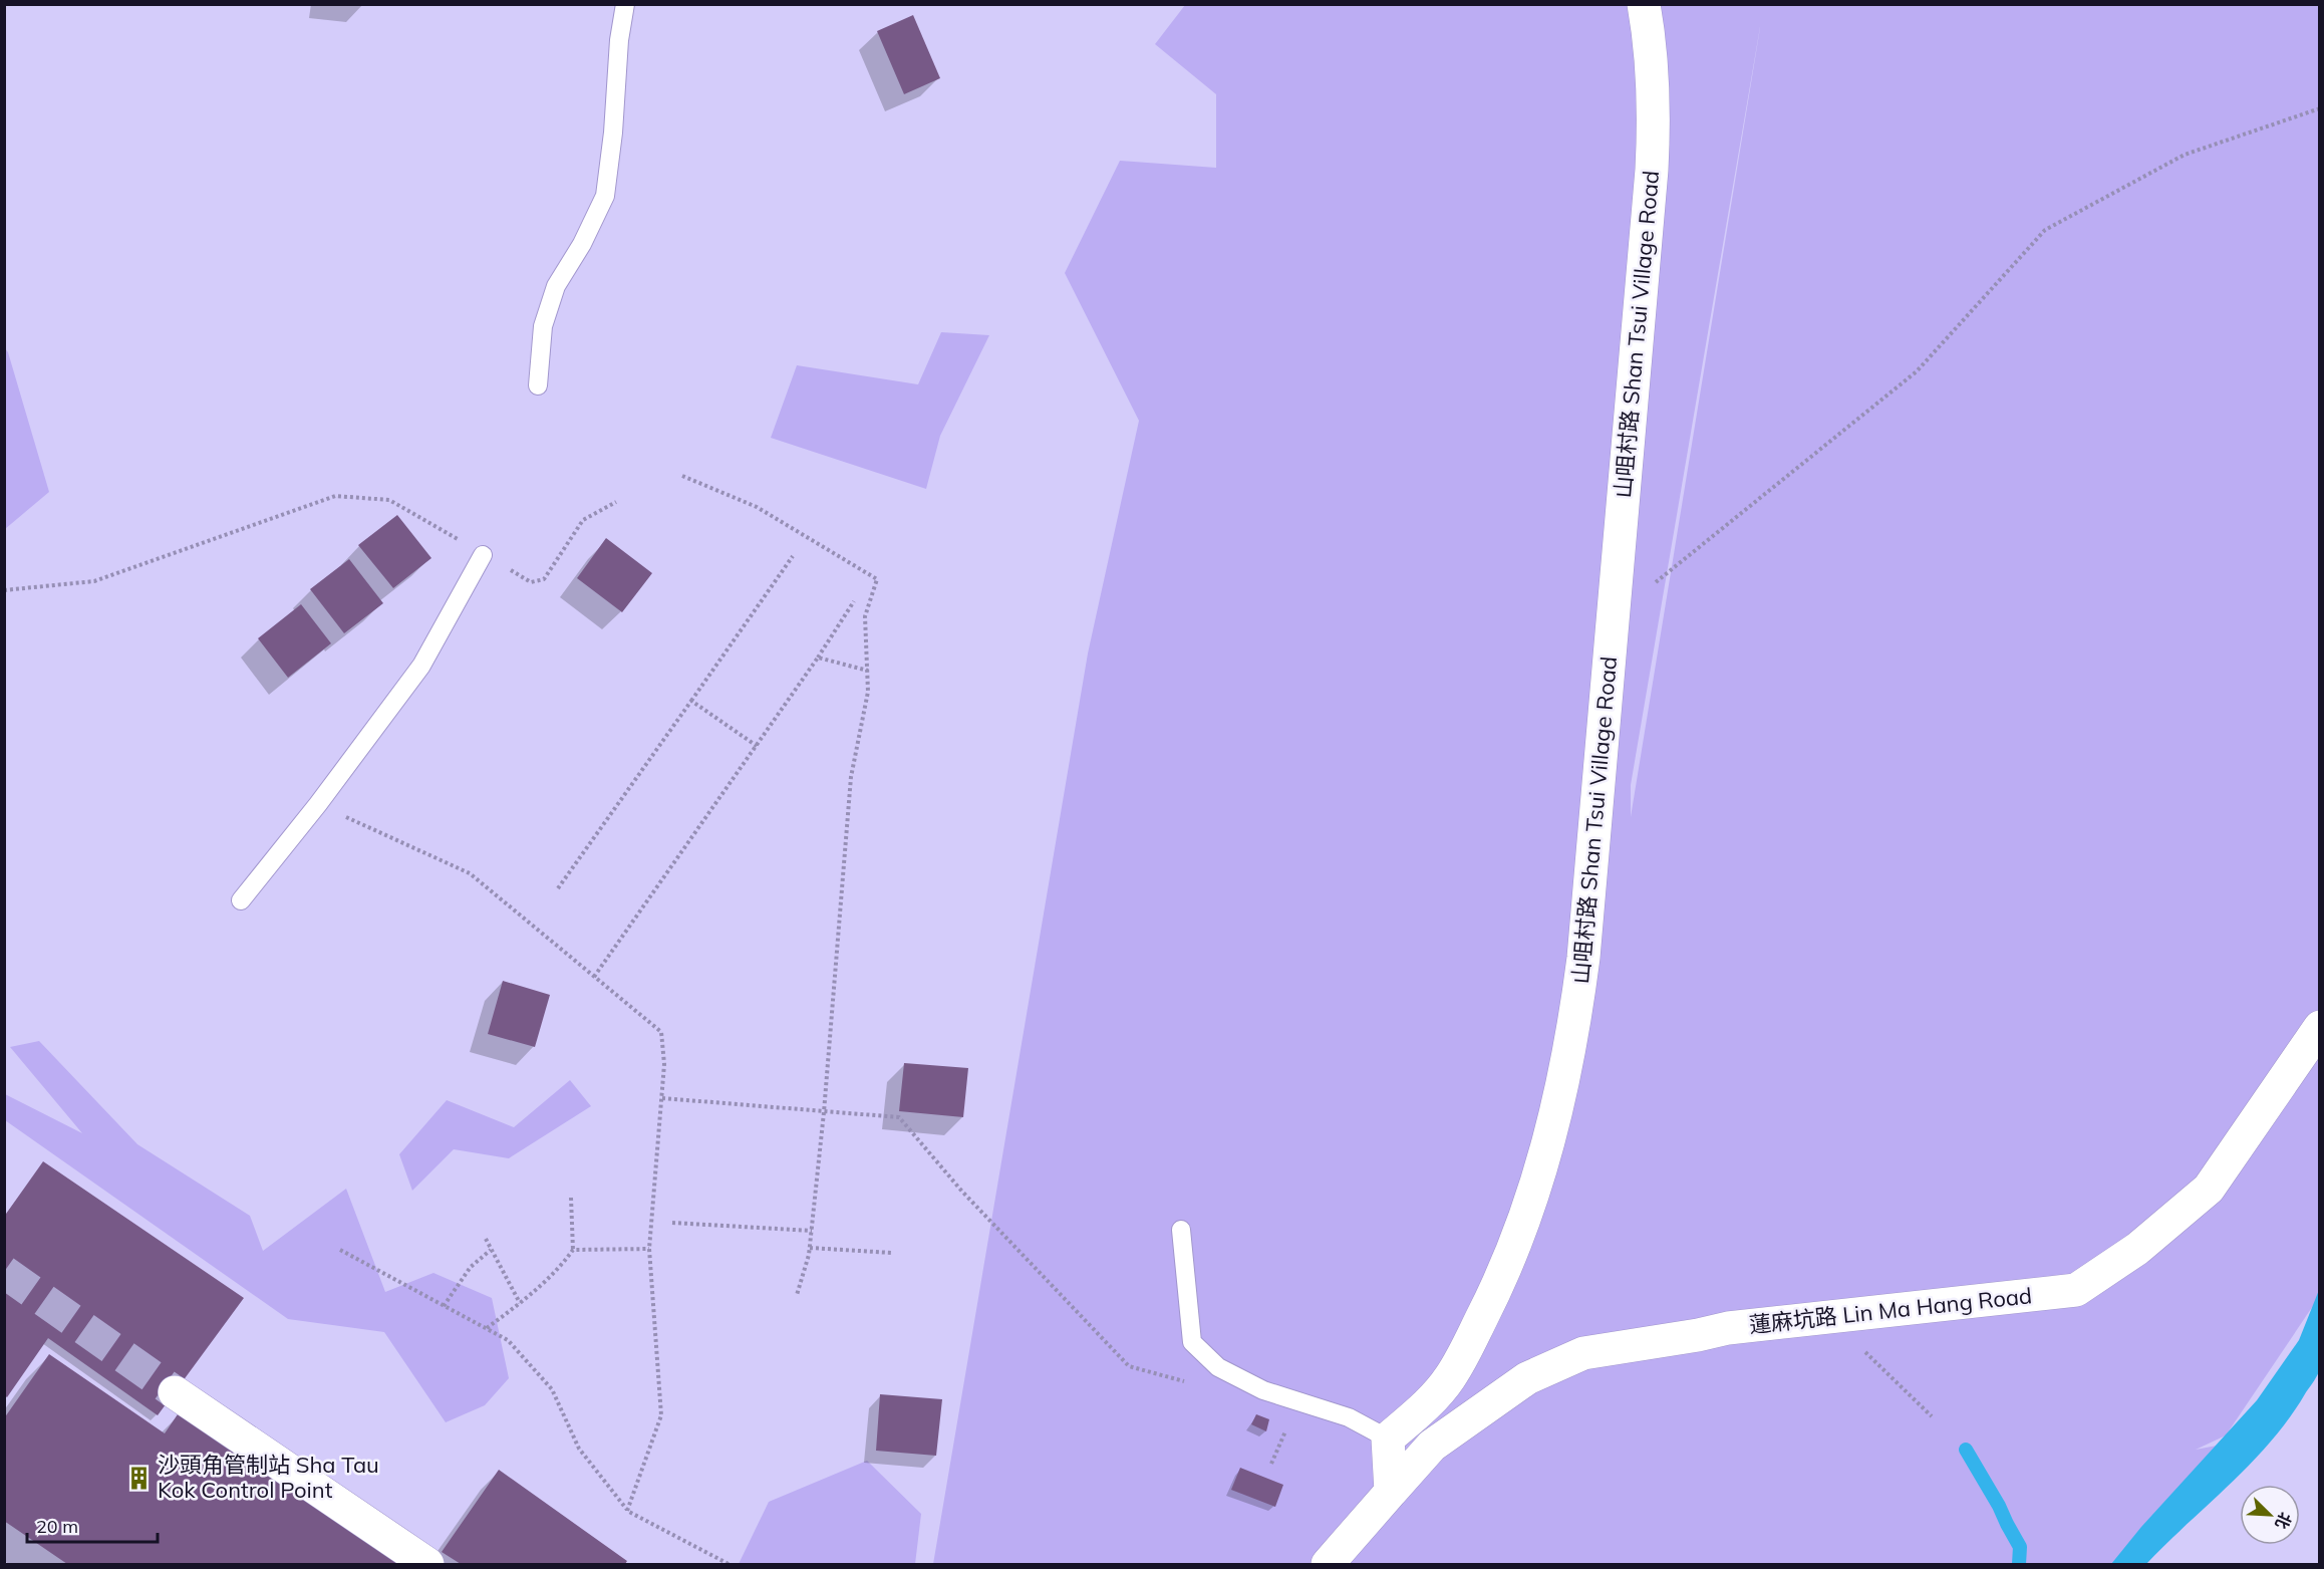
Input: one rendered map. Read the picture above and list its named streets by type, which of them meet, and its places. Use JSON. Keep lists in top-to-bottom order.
{
  "streets": {
    "street": ["山咀村路 Shan Tsui Village Road", "蓮麻坑路 Lin Ma Hang Road"]
  },
  "places": {
    "building": ["沙頭角管制站 Sha Tau Kok Control Point"]
  },
  "scale_bar": "20 m",
  "north": "bottom right"
}
